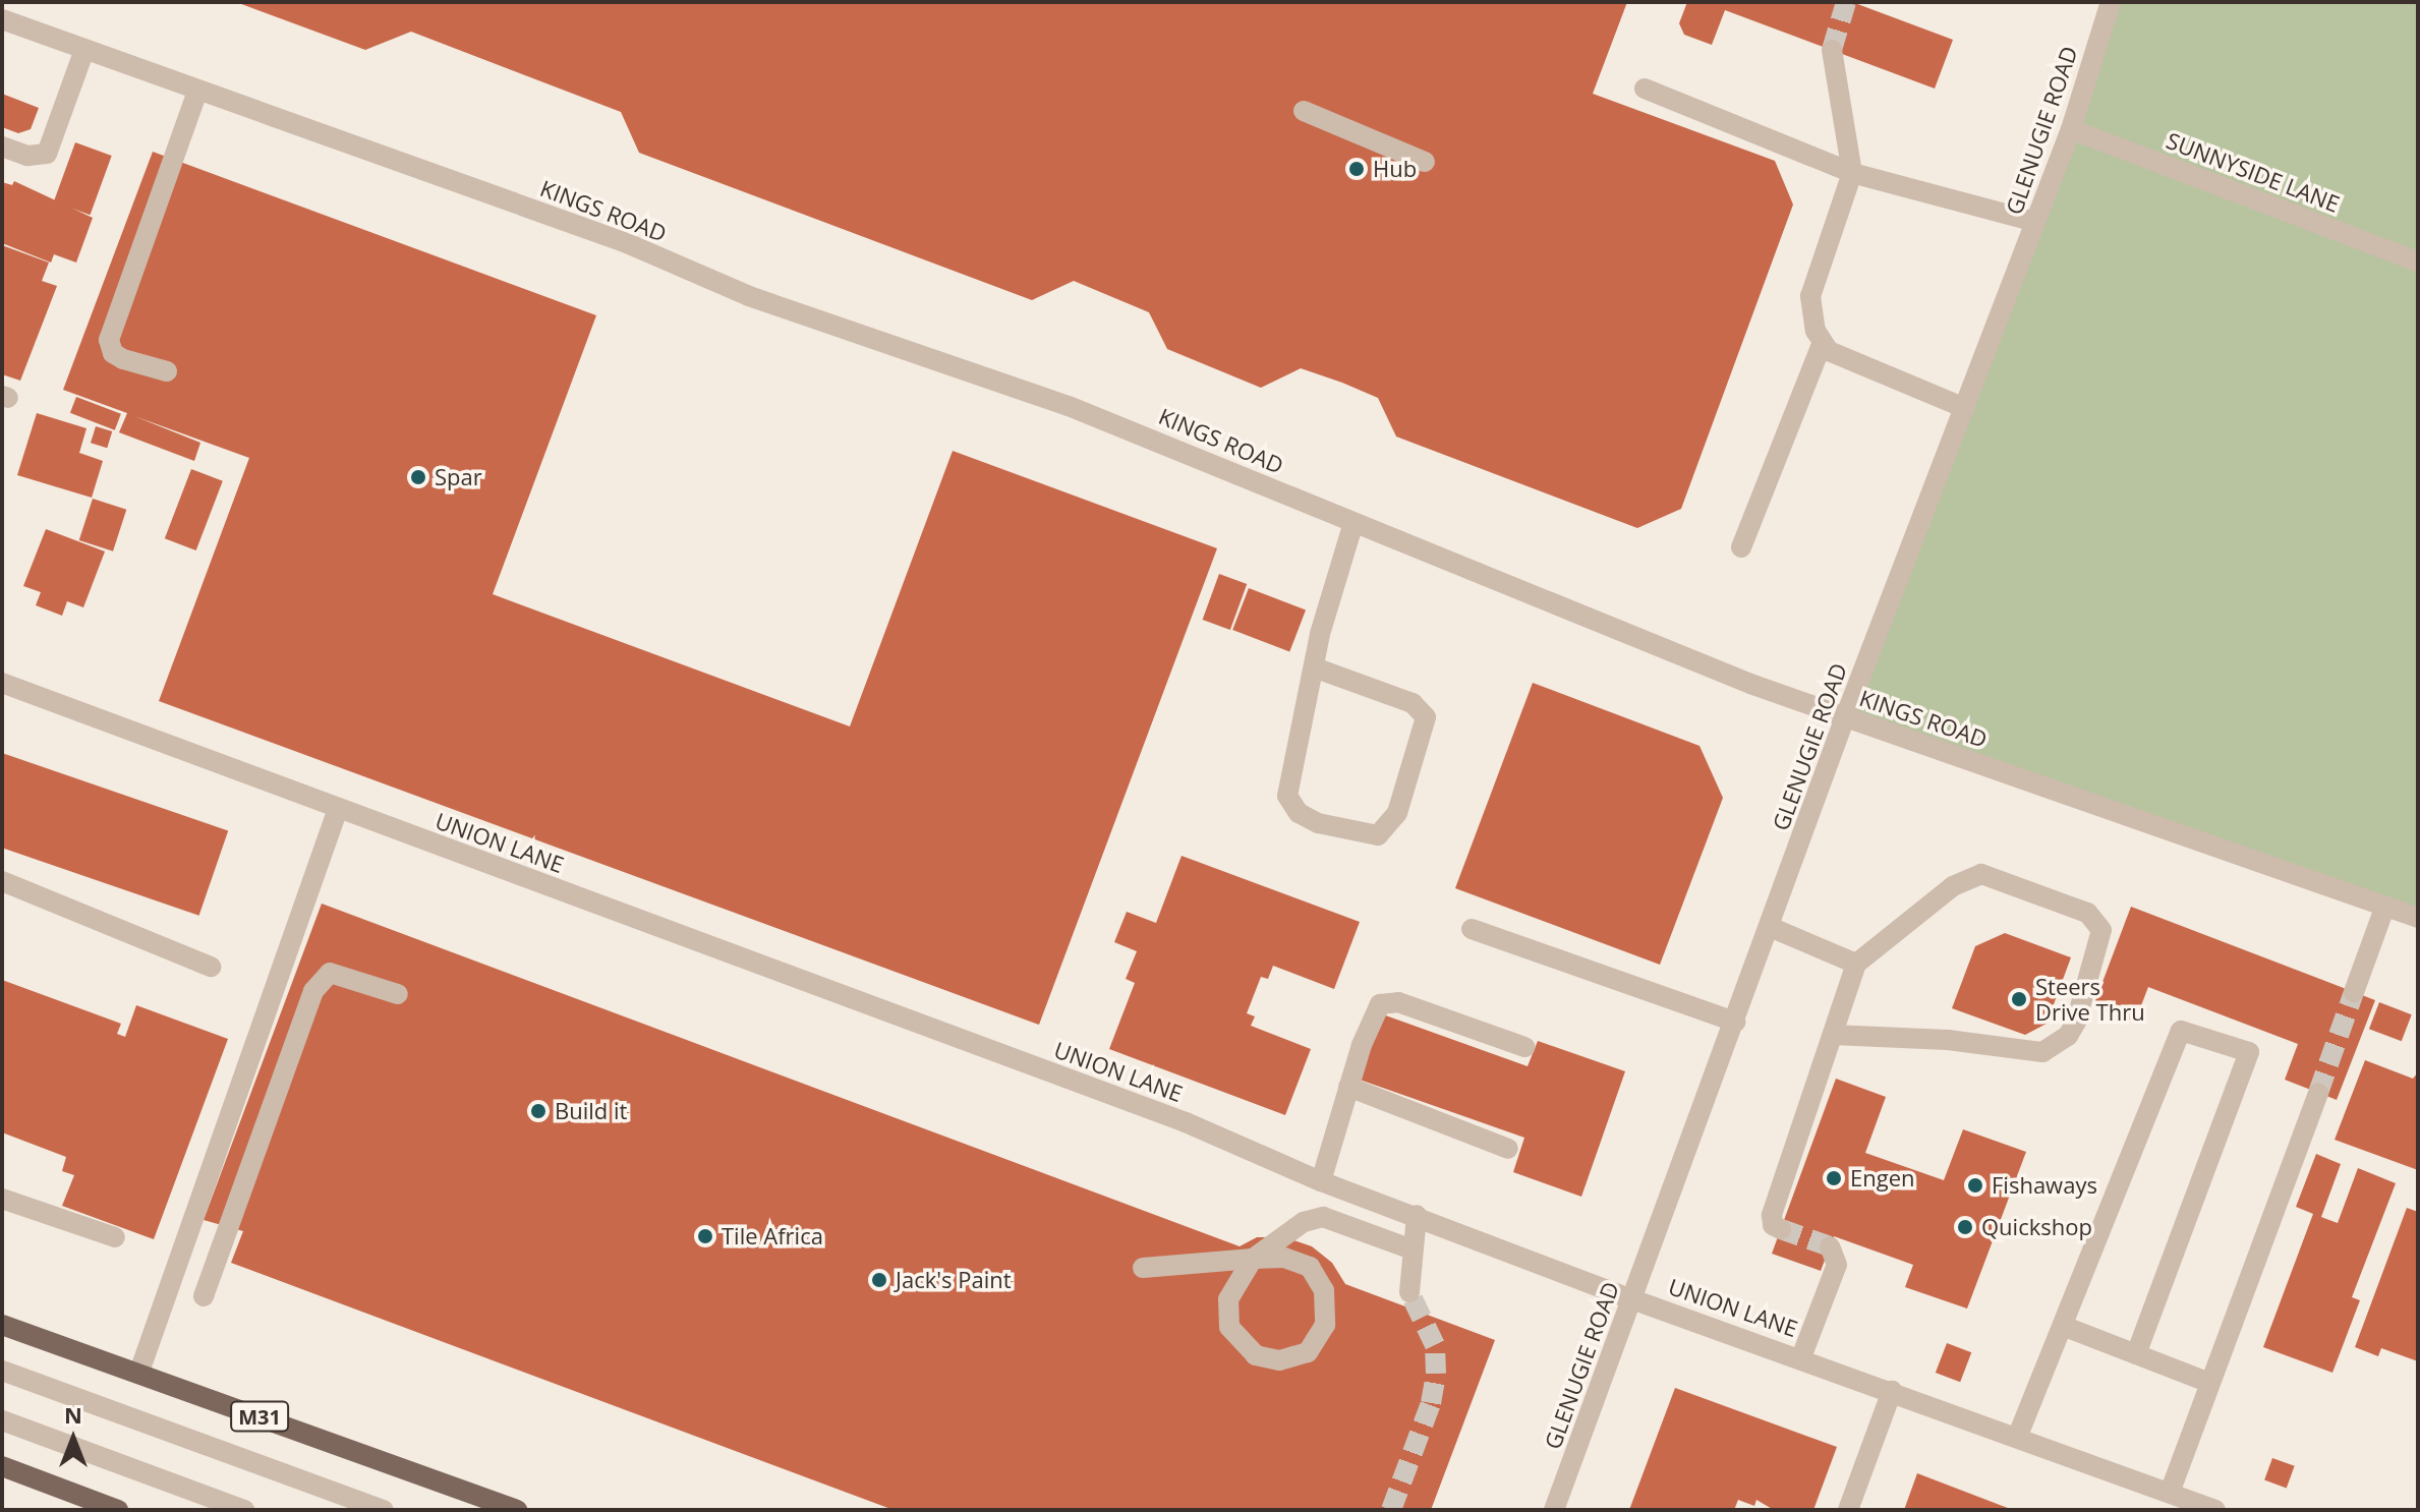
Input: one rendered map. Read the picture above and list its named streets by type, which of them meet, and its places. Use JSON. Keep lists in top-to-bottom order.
{
  "streets": {
    "main road": ["M31"],
    "street": [
      "GLENUGIE ROAD",
      "SUNNYSIDE LANE",
      "KINGS ROAD",
      "UNION LANE"
    ]
  },
  "crossings": [
    ["GLENUGIE ROAD", "SUNNYSIDE LANE"],
    ["GLENUGIE ROAD", "KINGS ROAD"],
    ["GLENUGIE ROAD", "UNION LANE"]
  ],
  "places": [
    "Hub",
    "Spar",
    "Steers Drive Thru",
    "Build it",
    "Engen",
    "Fishaways",
    "Quickshop",
    "Tile Africa",
    "Jack's Paint"
  ],
  "north": "top"
}
